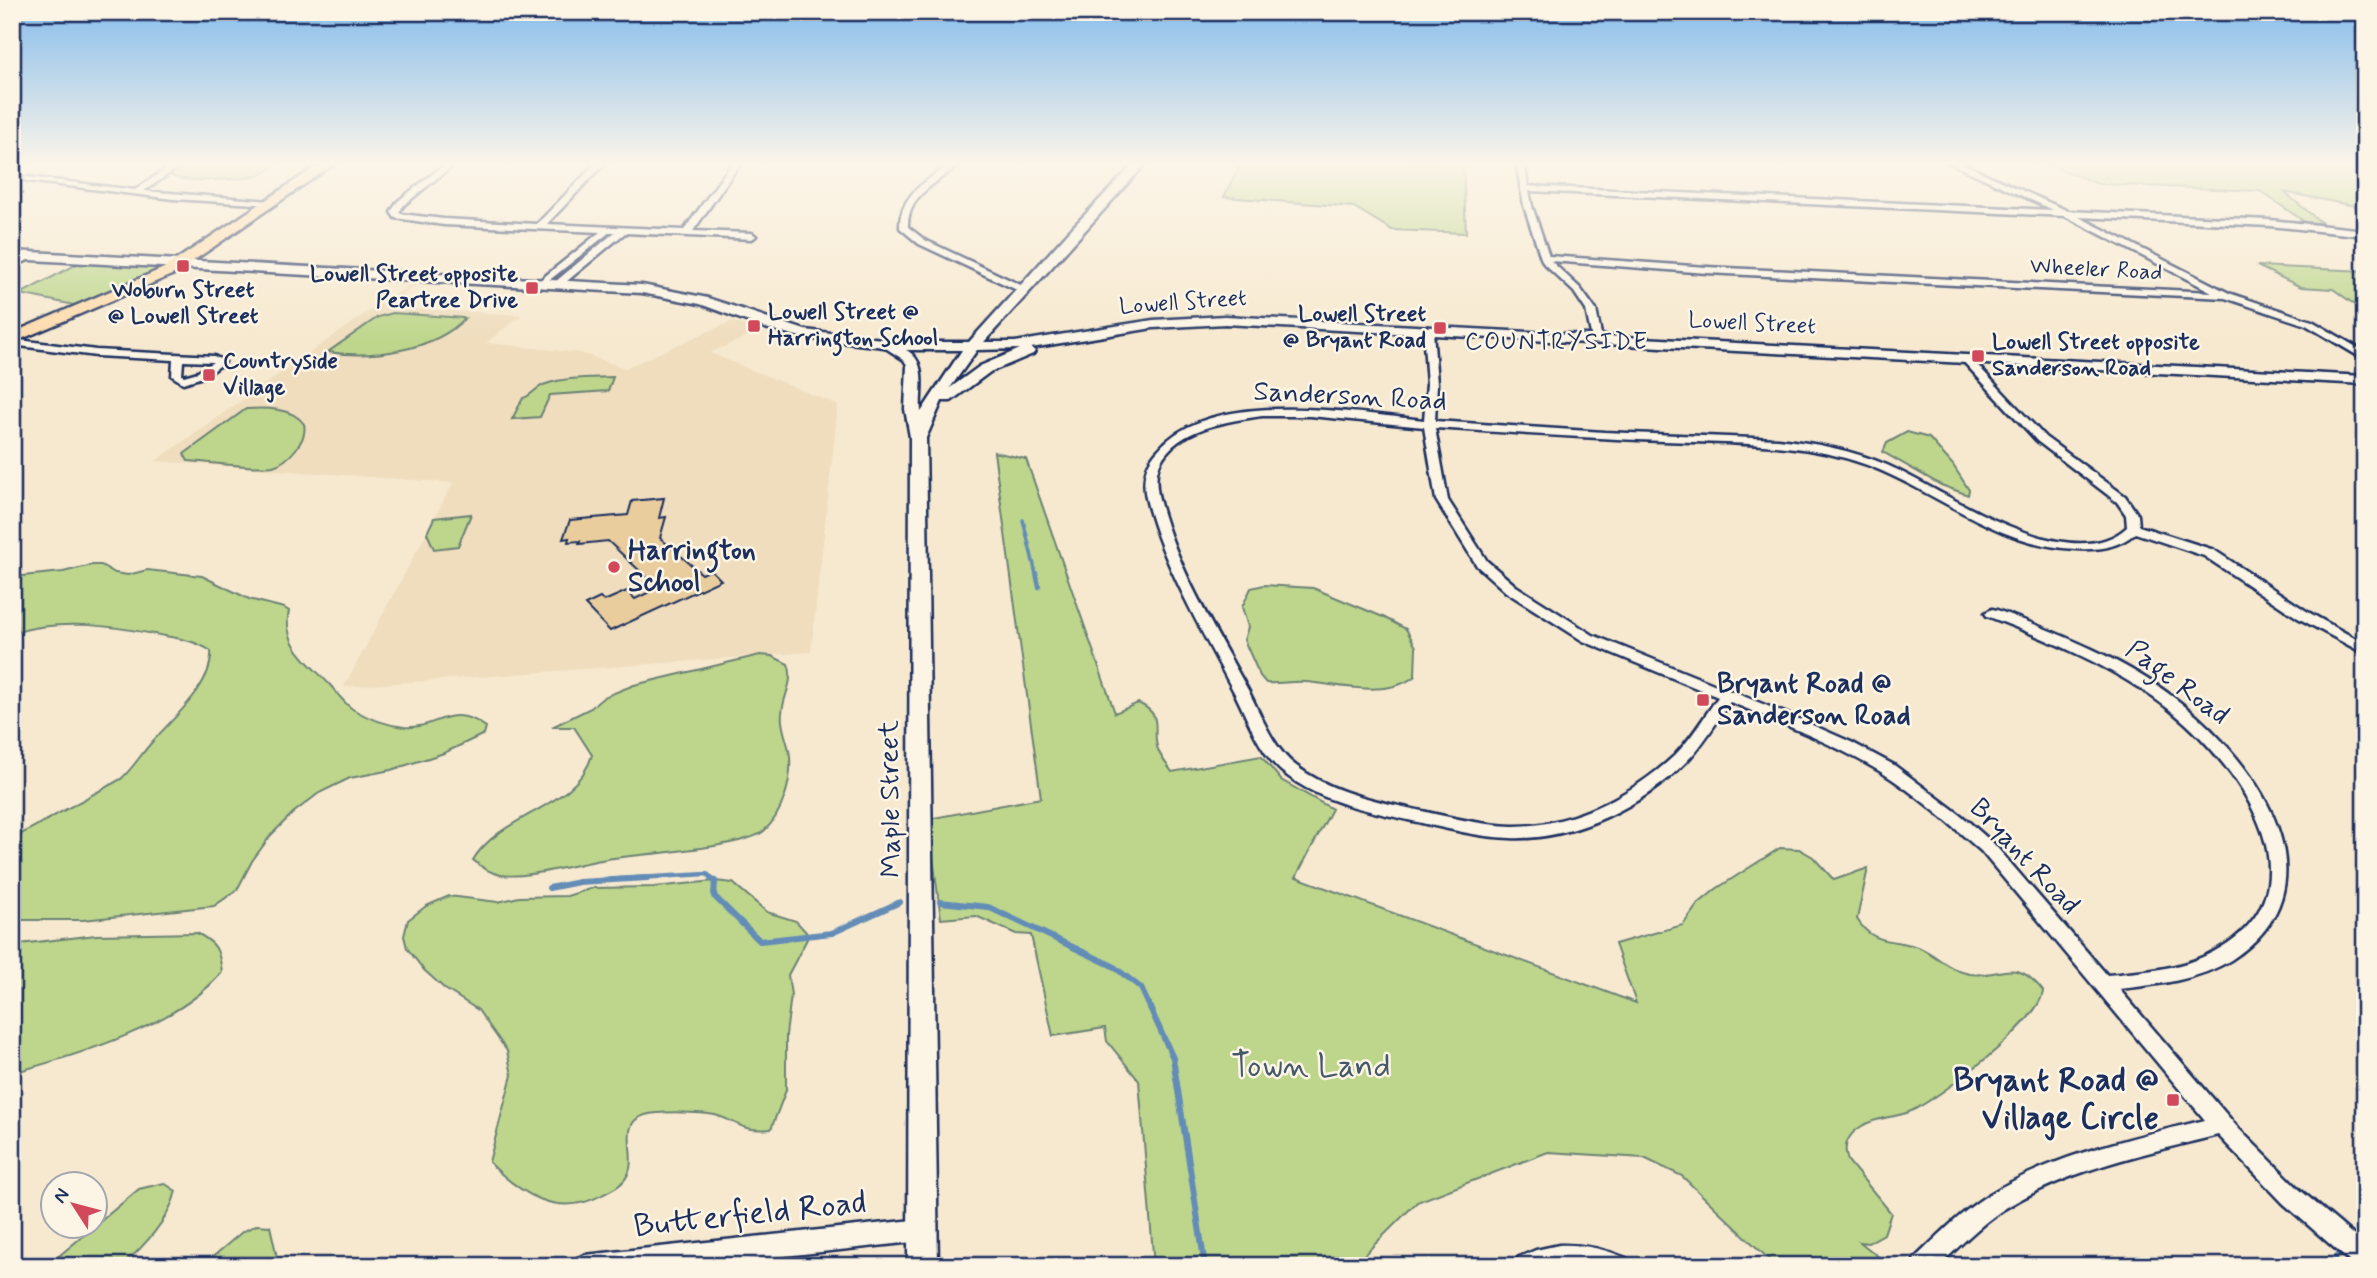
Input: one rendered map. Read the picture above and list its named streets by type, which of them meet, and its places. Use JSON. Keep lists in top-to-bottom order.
{
  "streets": {
    "main road": ["Lowell Street", "Maple Street"],
    "street": [
      "Wheeler Road",
      "Sanderson Road",
      "Page Road",
      "Bryant Road",
      "Butterfield Road"
    ]
  },
  "crossings": [
    ["Lowell Street", "Maple Street"],
    ["Lowell Street", "Bryant Road"],
    ["Sanderson Road", "Bryant Road"],
    ["Page Road", "Bryant Road"],
    ["Maple Street", "Butterfield Road"]
  ],
  "districts": ["COUNTRYSIDE"],
  "parks": ["Town Land"],
  "places": {
    "transit": [
      "Woburn Street @ Lowell Street",
      "Lowell Street opposite Peartree Drive",
      "Lowell Street @ Harrington School",
      "Lowell Street @ Bryant Road",
      "Lowell Street opposite Sanderson Road",
      "Countryside Village",
      "Bryant Road @ Sanderson Road",
      "Bryant Road @ Village Circle"
    ],
    "other": ["Harrington School"]
  },
  "north": "top left"
}
